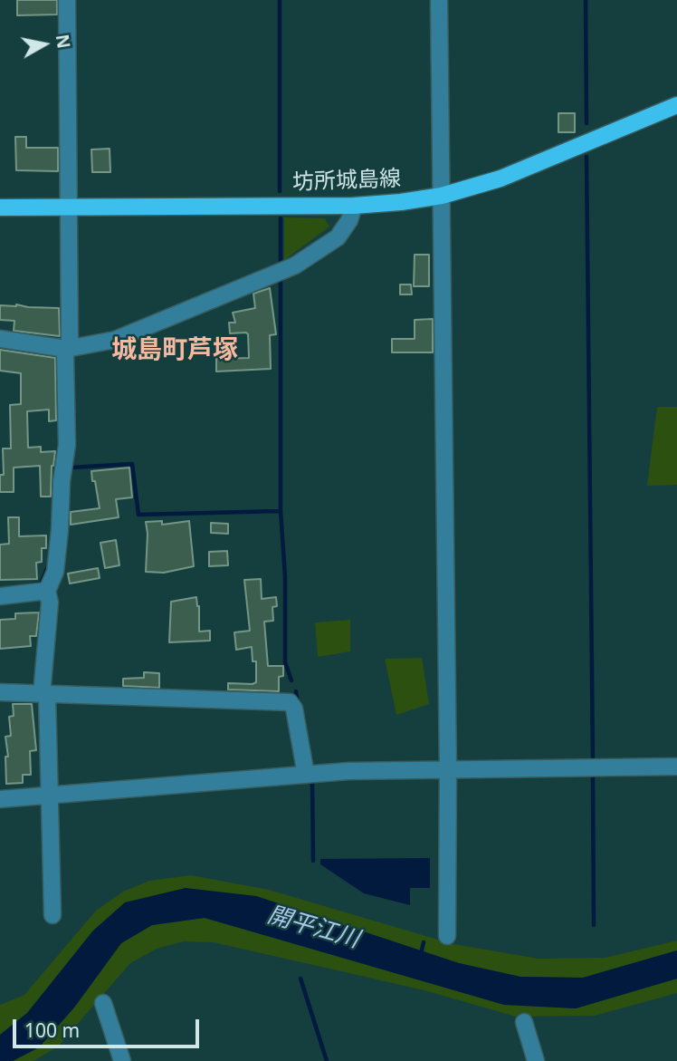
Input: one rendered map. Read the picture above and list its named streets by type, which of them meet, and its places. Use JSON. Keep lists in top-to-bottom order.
{
  "streets": {
    "main road": ["坊所城島線"]
  },
  "districts": ["城島町芦塚"],
  "water": ["開平江川"],
  "scale_bar": "100 m",
  "north": "right"
}
